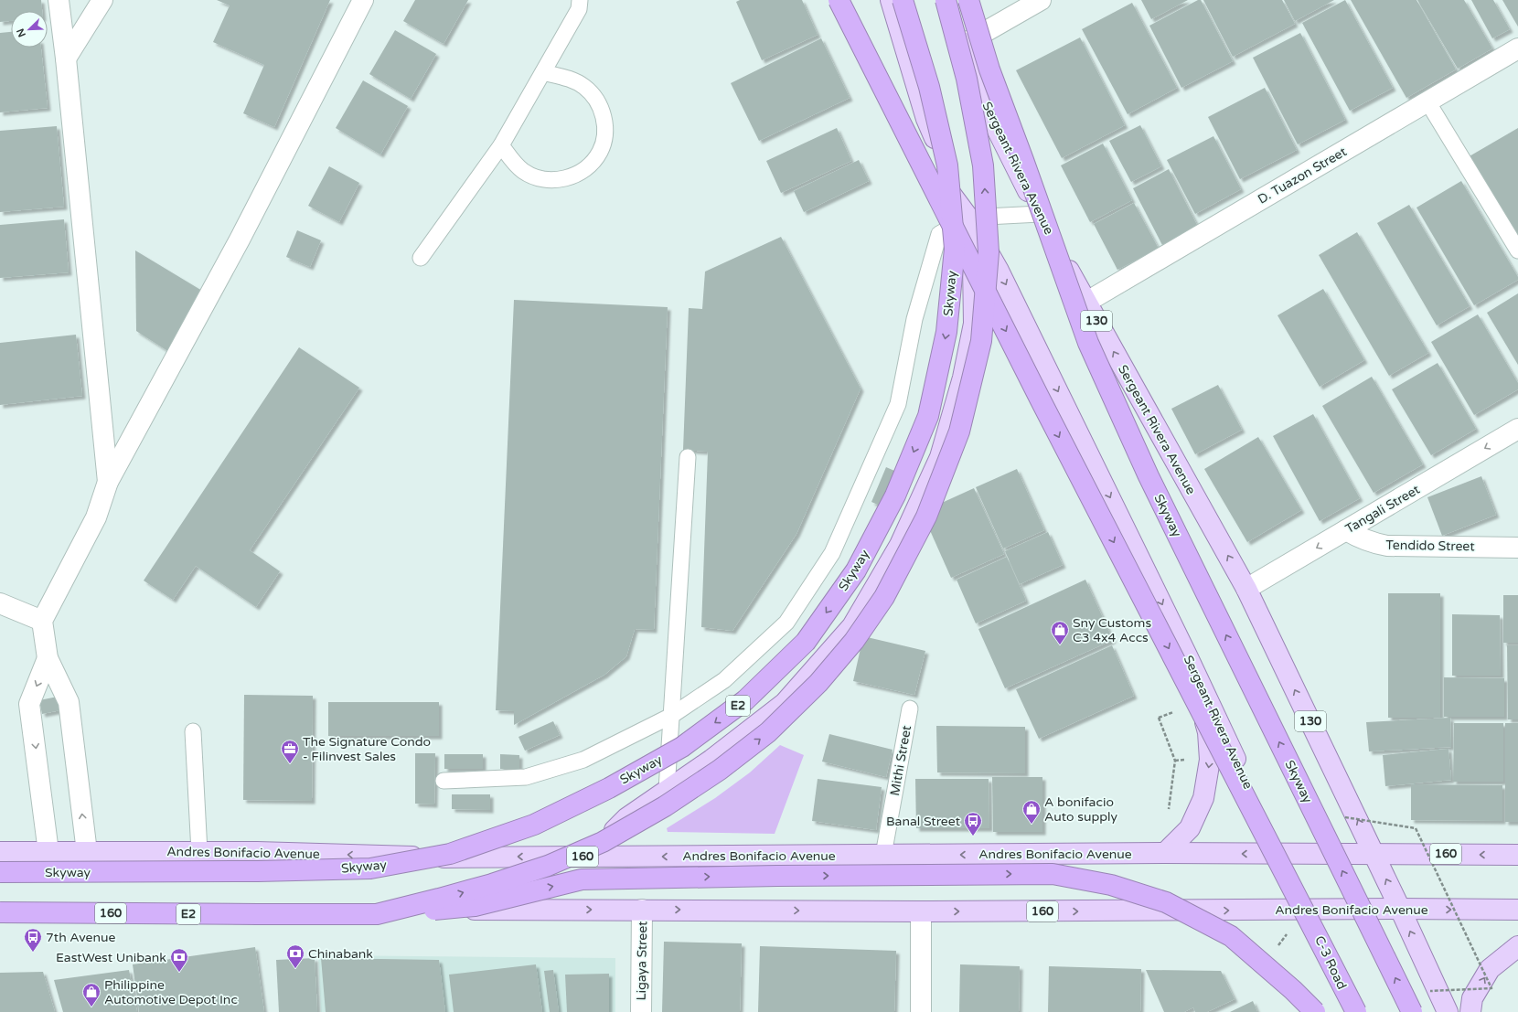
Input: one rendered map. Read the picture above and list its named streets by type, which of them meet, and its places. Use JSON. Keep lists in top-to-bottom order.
{
  "streets": {
    "highway": ["Skyway", "E2"],
    "main road": [
      "Sergeant Rivera Avenue",
      "130",
      "Andres Bonifacio Avenue",
      "160",
      "C-3 Road"
    ],
    "street": [
      "D. Tuazon Street",
      "Tangali Street",
      "Tendido Street",
      "Ligaya Street"
    ],
    "lane": ["Mithi Street"]
  },
  "crossings": [
    ["Sergeant Rivera Avenue", "D. Tuazon Street"],
    ["Sergeant Rivera Avenue", "130"],
    ["Sergeant Rivera Avenue", "Tangali Street"],
    ["Sergeant Rivera Avenue", "Andres Bonifacio Avenue"],
    ["Sergeant Rivera Avenue", "C-3 Road"],
    ["130", "Andres Bonifacio Avenue"],
    ["Tangali Street", "Tendido Street"],
    ["E2", "Andres Bonifacio Avenue"],
    ["Mithi Street", "Andres Bonifacio Avenue"],
    ["Andres Bonifacio Avenue", "Ligaya Street"],
    ["Andres Bonifacio Avenue", "C-3 Road"]
  ],
  "one_way": ["Tangali Street"],
  "places": {
    "shop": ["Sny Customs C3 4x4 Accs", "A bonifacio Auto supply", "Philippine Automotive Depot Inc"],
    "office": ["The Signature Condo - Filinvest Sales"],
    "bus stop": ["Banal Street", "7th Avenue"],
    "bank": ["Chinabank", "EastWest Unibank"]
  },
  "north": "bottom left"
}
